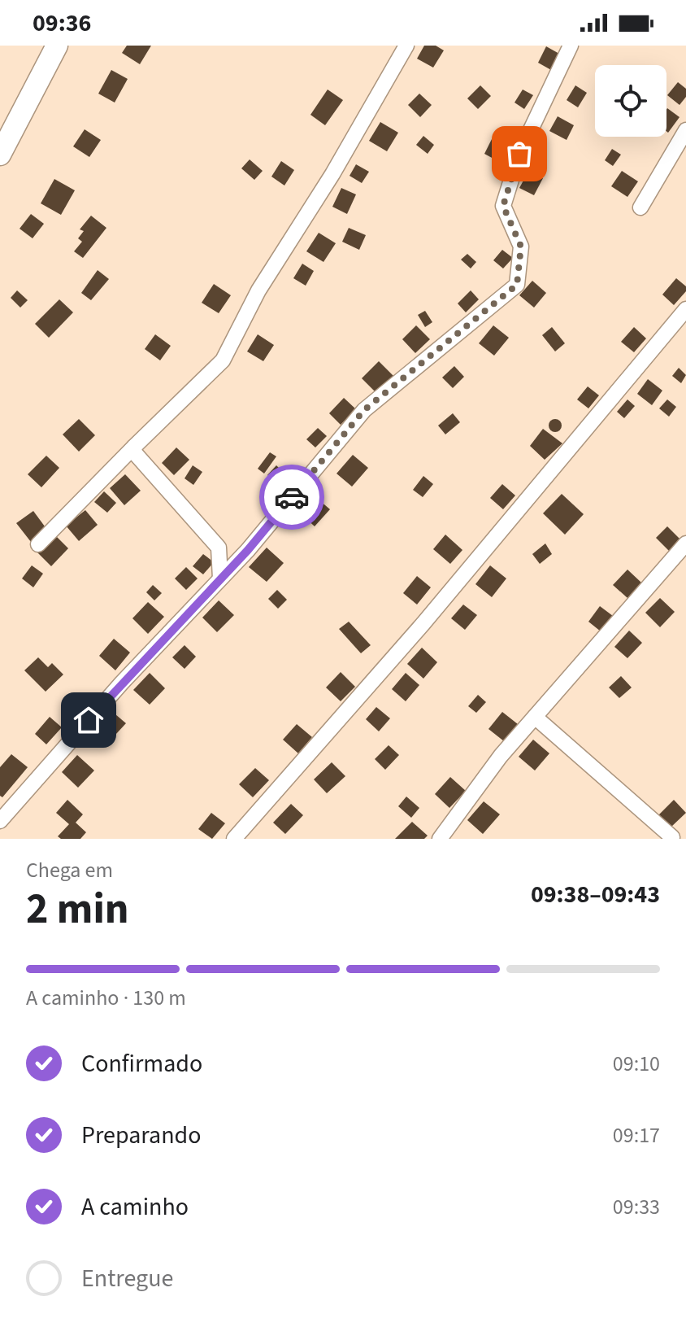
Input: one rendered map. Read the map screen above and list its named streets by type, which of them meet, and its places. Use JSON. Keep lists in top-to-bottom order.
{
  "page": {
    "status": "09:36",
    "heading": ["2 min", "Chega em", "09:38–09:43"],
    "bar": "A caminho · 130 m",
    "list": [
      ["Confirmado", "09:10"],
      ["Preparando", "09:17"],
      ["A caminho", "09:33"],
      "Entregue"
    ]
  }
}
